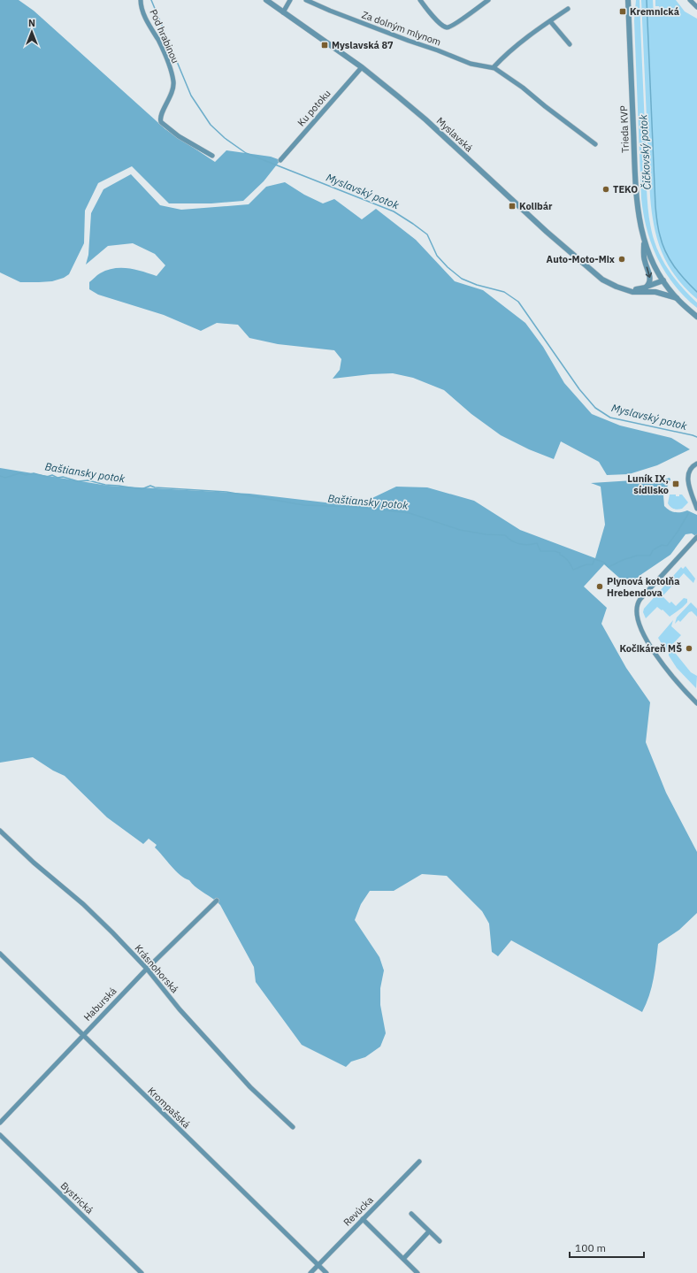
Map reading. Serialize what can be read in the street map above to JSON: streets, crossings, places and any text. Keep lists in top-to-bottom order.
{
  "streets": {
    "street": [
      "Za dolným mlynom",
      "Pod hrabinou",
      "Ku potoku",
      "Trieda KVP",
      "Myslavská",
      "Krásnohorská",
      "Haburská",
      "Krompašská",
      "Bystrická",
      "Revúcka"
    ]
  },
  "crossings": [
    ["Ku potoku", "Myslavská"],
    ["Trieda KVP", "Myslavská"],
    ["Krásnohorská", "Haburská"],
    ["Haburská", "Krompašská"],
    ["Krompašská", "Revúcka"]
  ],
  "water": ["Čičkovský potok", "Myslavský potok", "Baštiansky potok"],
  "places": {
    "transit": [
      "Kremnická",
      "Myslavská 87",
      "Kolibár",
      "Luník IX, sídlisko"
    ],
    "other": [
      "TEKO",
      "Auto-Moto-Mix",
      "Plynová kotolňa Hrebendova",
      "Kočikáreň MŠ"
    ]
  },
  "scale_bar": "100 m",
  "north": "top"
}
